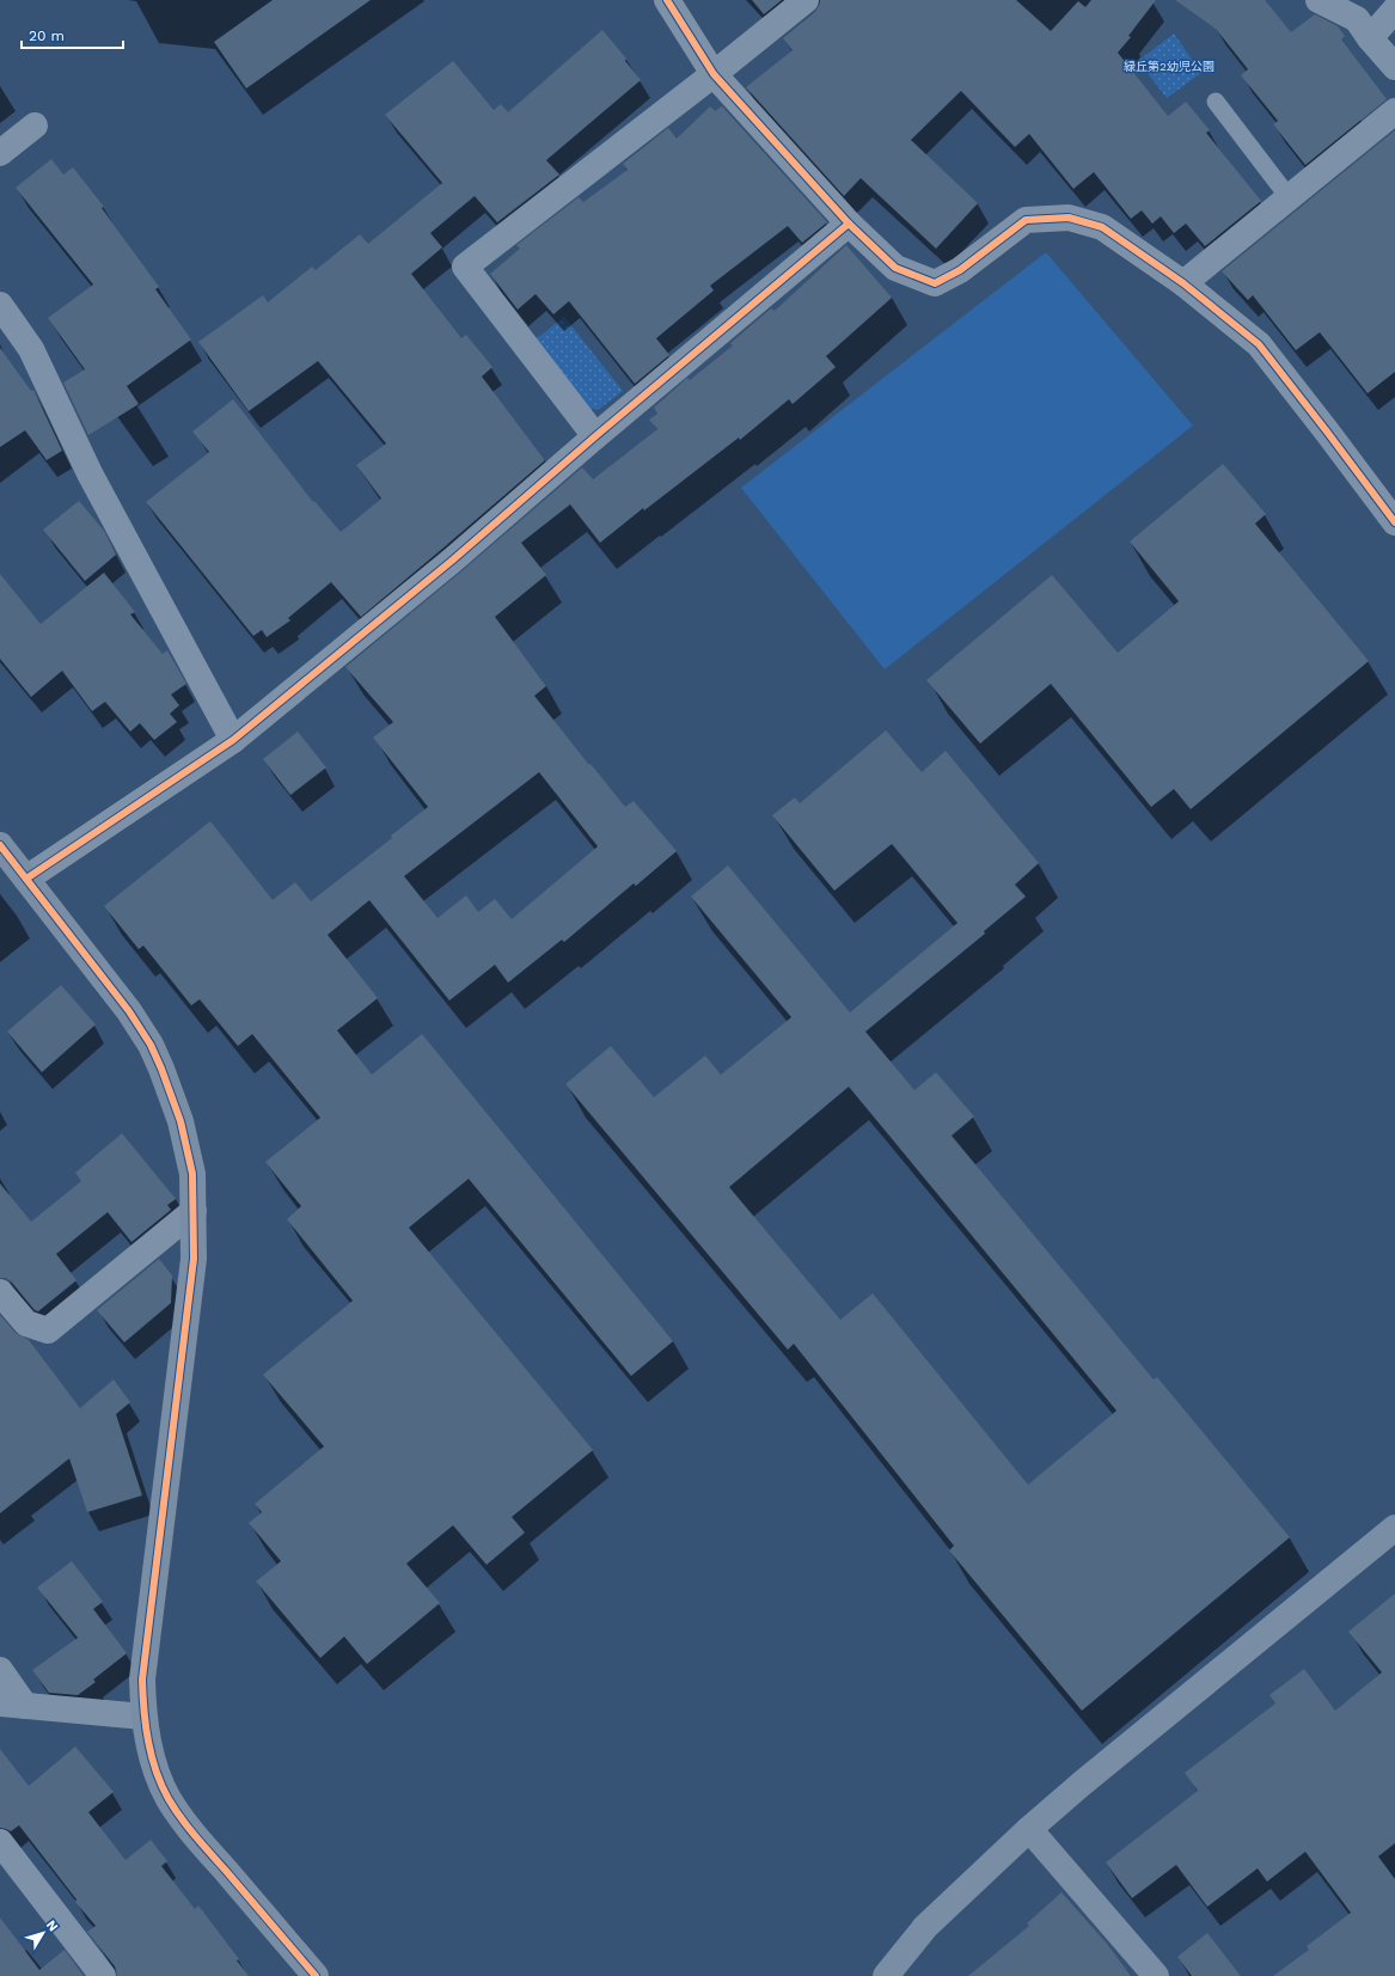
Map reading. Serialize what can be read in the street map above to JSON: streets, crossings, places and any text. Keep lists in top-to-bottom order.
{
  "parks": ["緑丘第2幼児公園"],
  "scale_bar": "20 m",
  "north": "top right"
}
